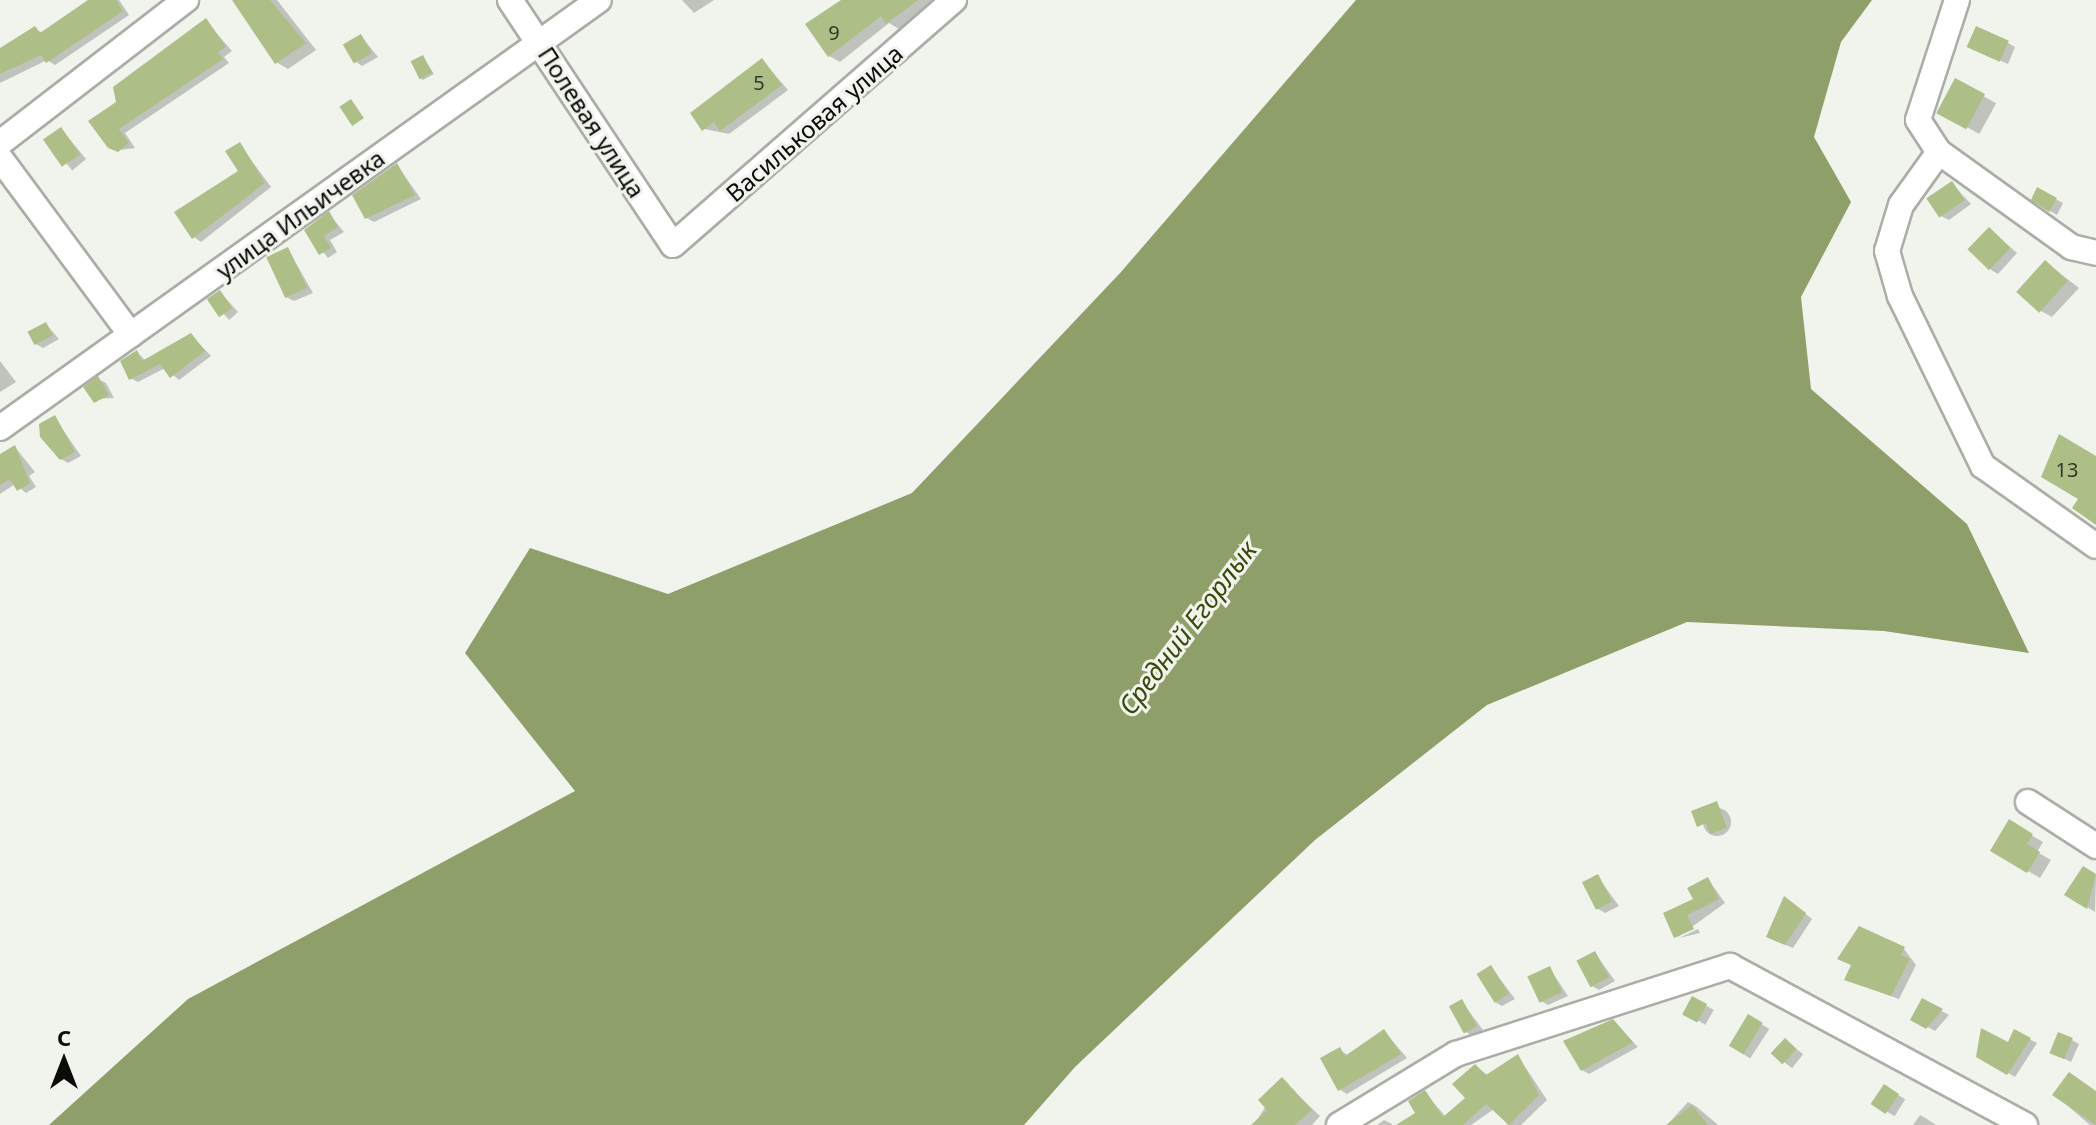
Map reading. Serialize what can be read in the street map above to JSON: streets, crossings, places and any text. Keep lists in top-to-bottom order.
{
  "streets": {
    "street": ["Полевая улица", "Васильковая улица", "улица Ильичевка"]
  },
  "crossings": [
    ["Полевая улица", "Васильковая улица"],
    ["Полевая улица", "улица Ильичевка"]
  ],
  "water": ["Средний Егорлык"],
  "house_numbers": ["9", "5", "13"],
  "north": "top"
}
